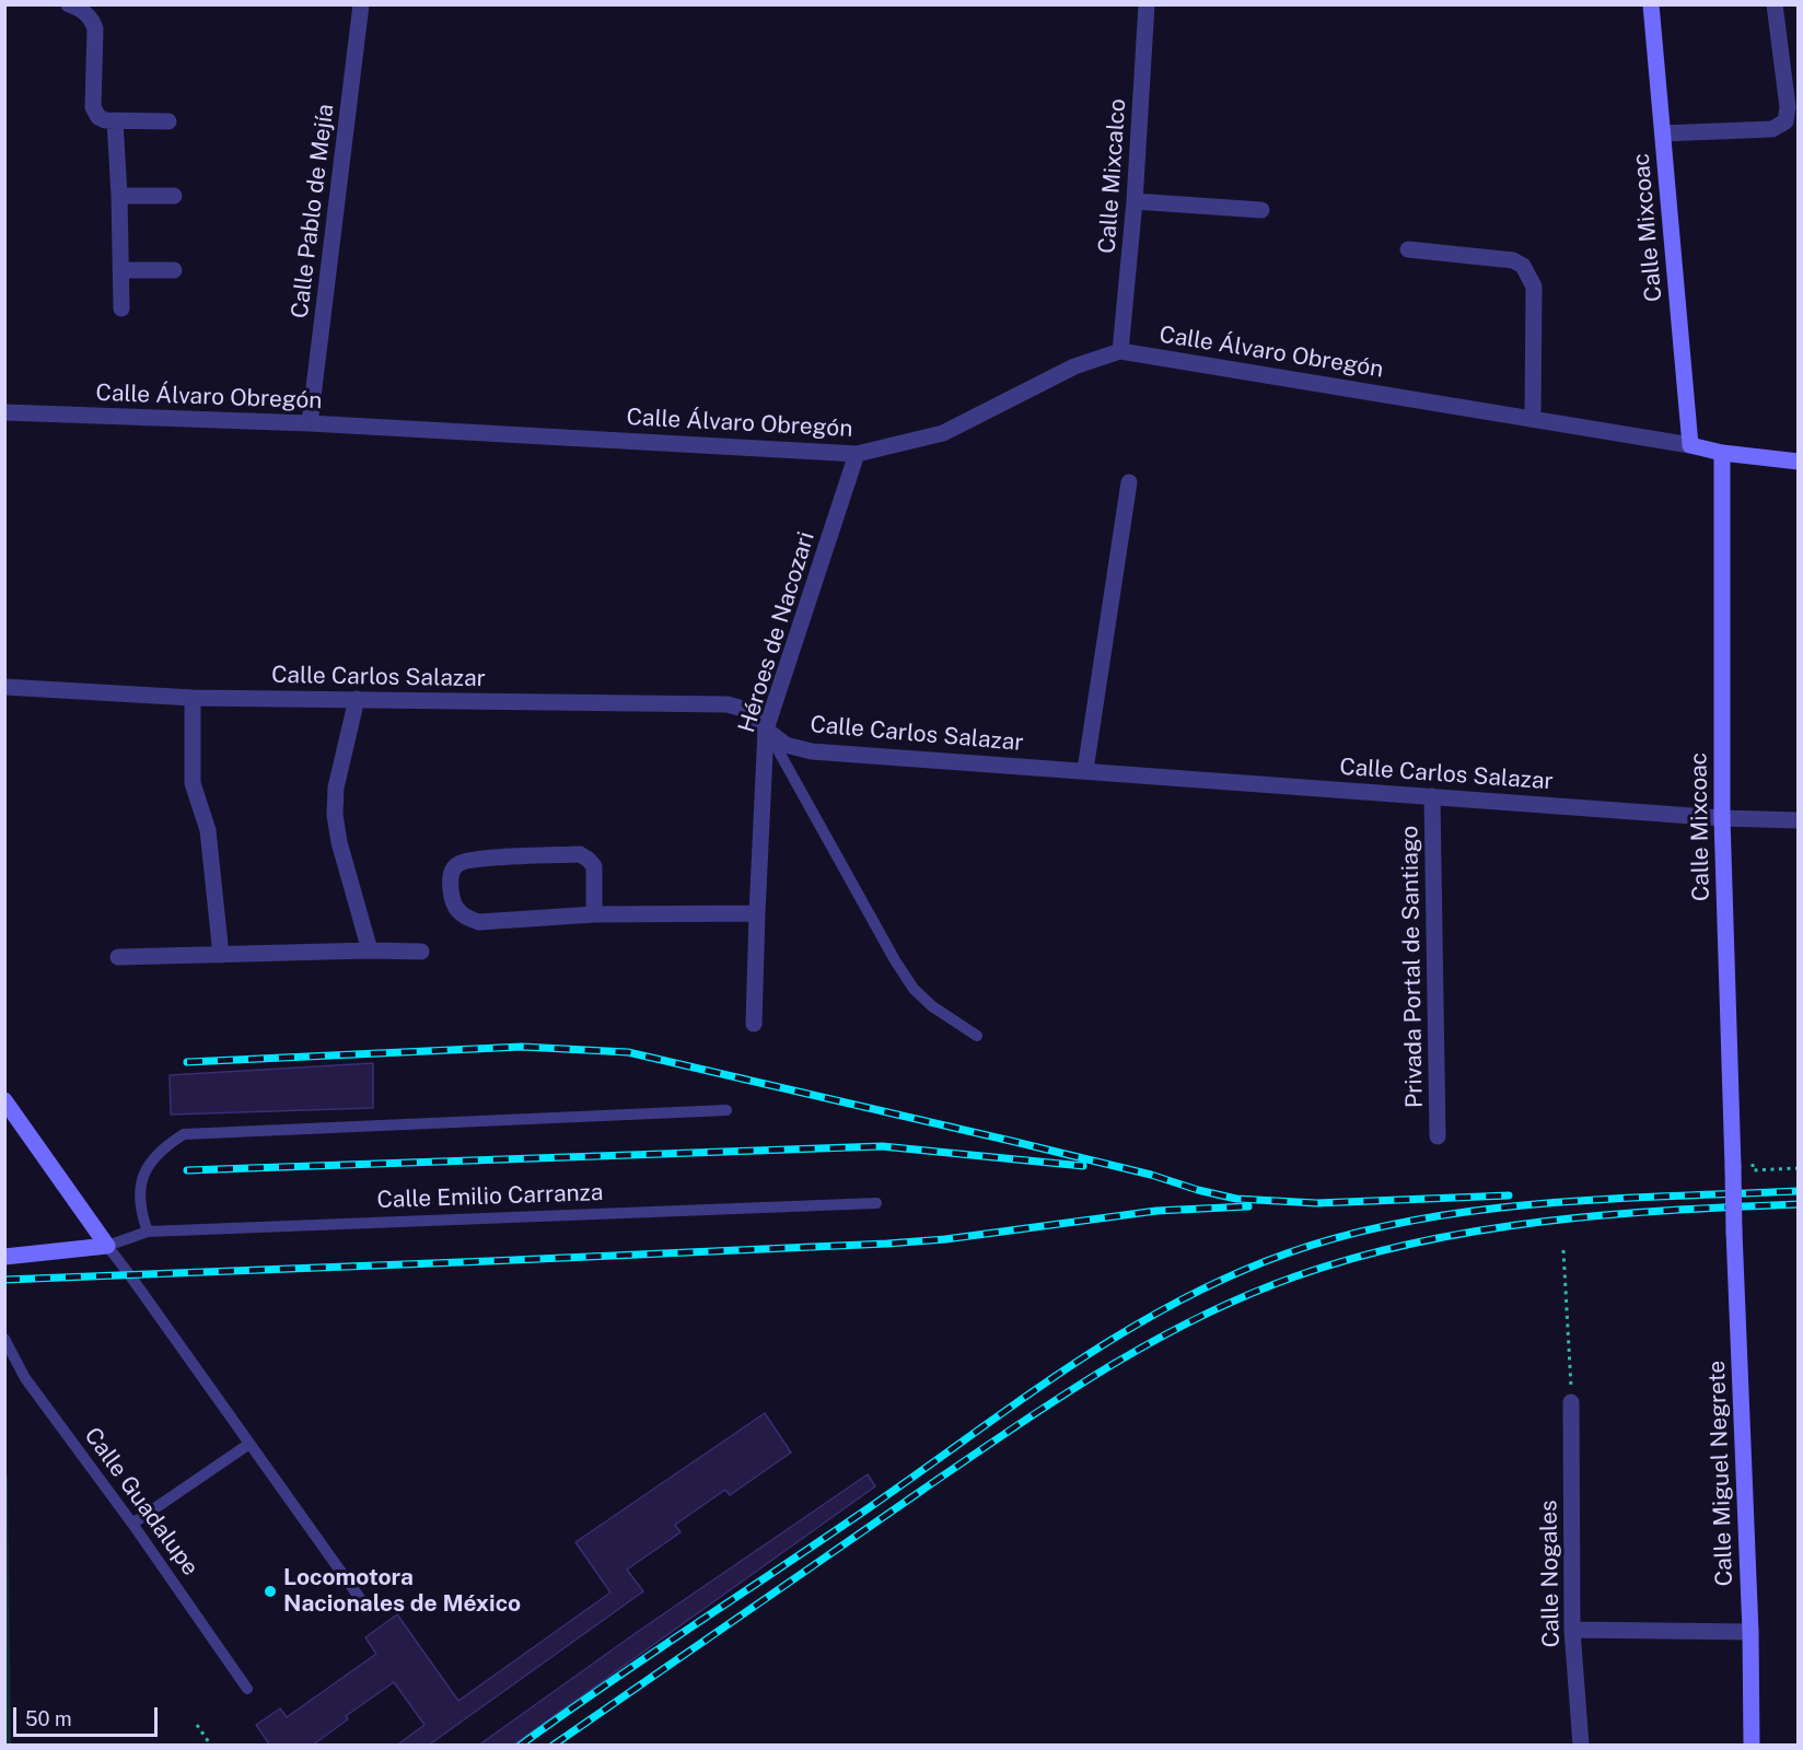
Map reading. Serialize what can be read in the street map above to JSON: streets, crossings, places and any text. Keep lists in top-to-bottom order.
{
  "streets": {
    "street": [
      "Calle Mixcalco",
      "Calle Pablo de Mejía",
      "Calle Mixcoac",
      "Calle Álvaro Obregón",
      "Héroes de Nacozari",
      "Calle Carlos Salazar",
      "Privada Portal de Santiago",
      "Calle Miguel Negrete",
      "Calle Nogales"
    ],
    "lane": ["Calle Emilio Carranza", "Calle Guadalupe"]
  },
  "crossings": [
    ["Calle Mixcalco", "Calle Álvaro Obregón"],
    ["Calle Pablo de Mejía", "Calle Álvaro Obregón"],
    ["Calle Mixcoac", "Calle Álvaro Obregón"],
    ["Calle Mixcoac", "Calle Carlos Salazar"],
    ["Calle Mixcoac", "Calle Miguel Negrete"],
    ["Calle Álvaro Obregón", "Héroes de Nacozari"],
    ["Héroes de Nacozari", "Calle Carlos Salazar"],
    ["Calle Carlos Salazar", "Privada Portal de Santiago"]
  ],
  "places": ["Locomotora Nacionales de México"],
  "scale_bar": "50 m"
}
